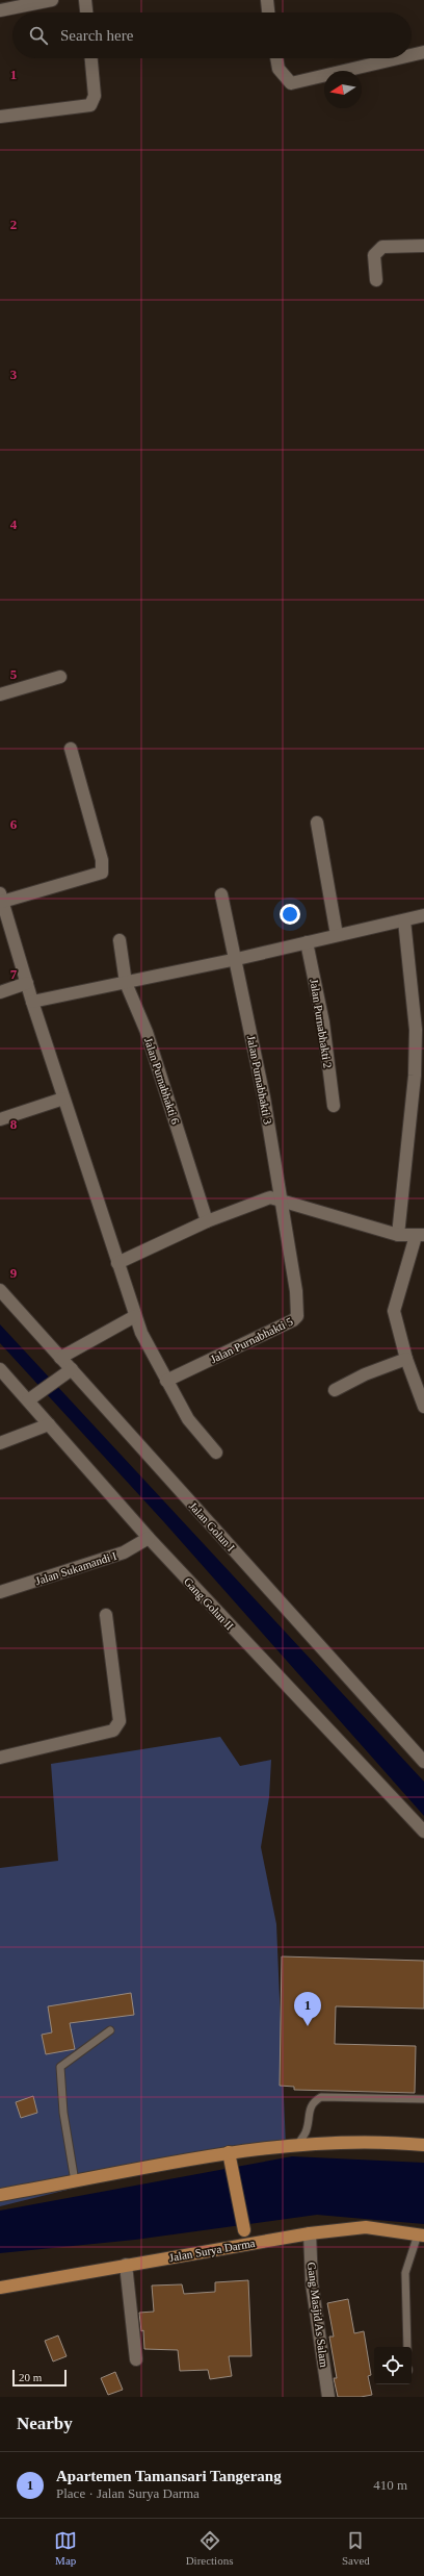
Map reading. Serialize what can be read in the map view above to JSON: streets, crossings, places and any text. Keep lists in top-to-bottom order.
{
  "streets": {
    "main road": ["Jalan Surya Darma"],
    "street": [
      "Jalan Purnabhakti 2",
      "Jalan Purnabhakti 3",
      "Jalan Purnabhakti 6",
      "Jalan Purnabhakti 5",
      "Jalan Golun I",
      "Jalan Sukamandi I",
      "Gang Golun II",
      "Gang Masjid As Salam"
    ]
  },
  "crossings": [
    ["Jalan Purnabhakti 3", "Jalan Purnabhakti 5"],
    ["Jalan Sukamandi I", "Gang Golun II"],
    ["Jalan Surya Darma", "Gang Masjid As Salam"]
  ],
  "scale_bar": "20 m",
  "north": "left",
  "page": {
    "search": "Search here",
    "pins": "1",
    "scale": "20 m",
    "heading": "Nearby",
    "list": [
      {
        "mark": "1",
        "name": "Apartemen Tamansari Tangerang",
        "note": "Place · Jalan Surya Darma",
        "value": "410 m"
      }
    ],
    "nav": ["Map", "Directions", "Saved"]
  },
  "grid": {
    "rows": [
      "1",
      "2",
      "3",
      "4",
      "5",
      "6",
      "7",
      "8",
      "9"
    ]
  }
}
